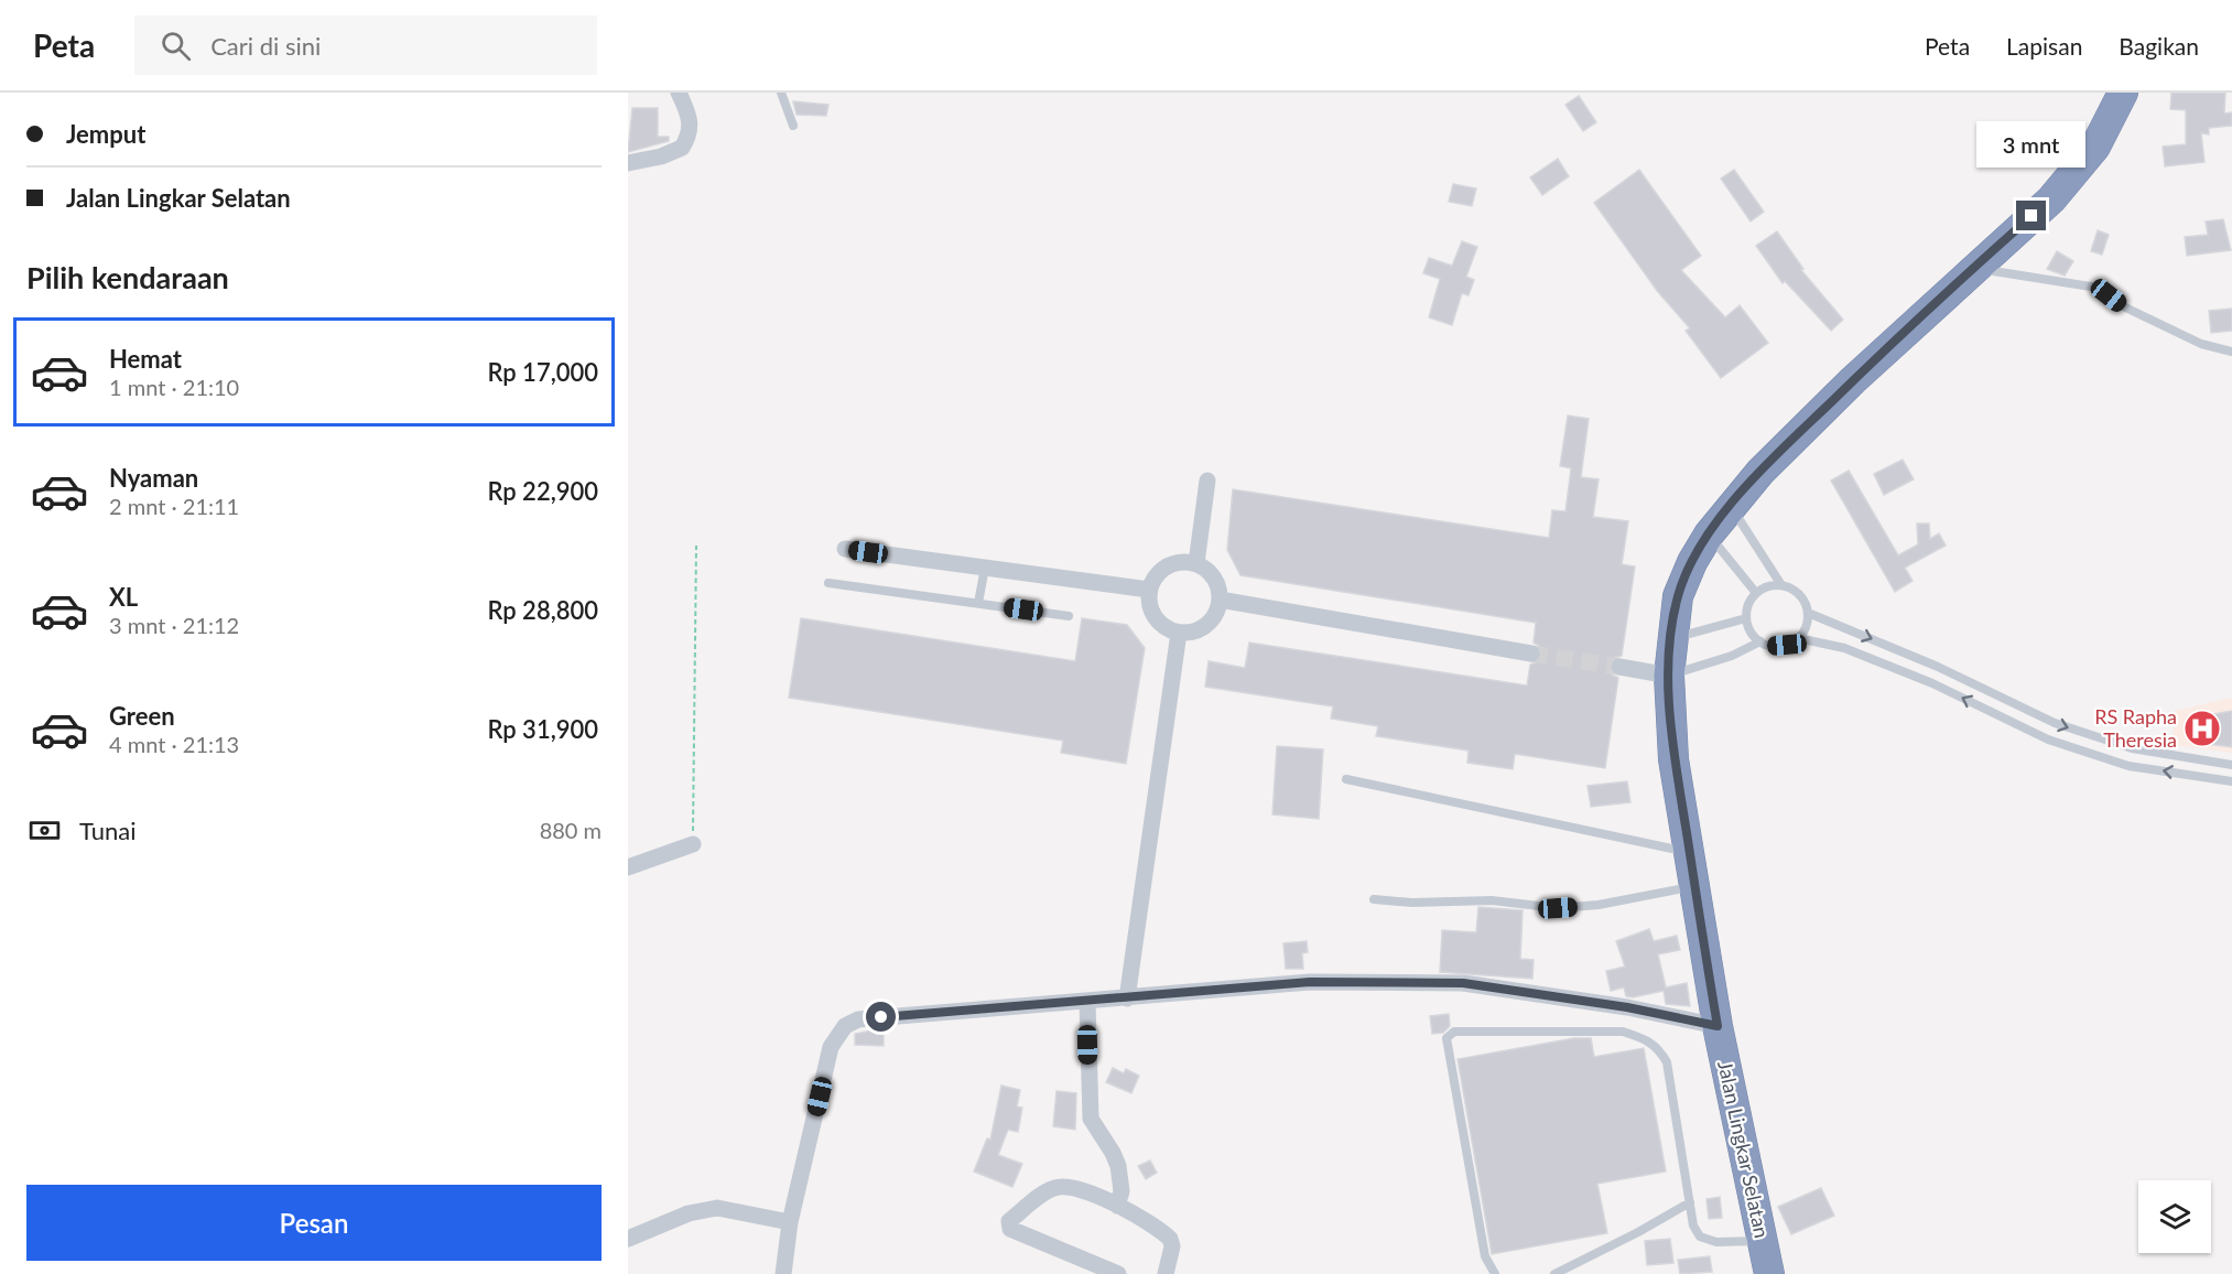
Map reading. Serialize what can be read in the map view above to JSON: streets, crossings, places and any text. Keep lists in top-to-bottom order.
{
  "streets": {
    "highway": ["Jalan Lingkar Selatan"]
  },
  "places": {
    "hospital": ["RS Rapha Theresia"]
  },
  "page": {
    "header": "Peta",
    "search": "Cari di sini",
    "nav": ["Peta", "Lapisan", "Bagikan"],
    "banner": ["Jemput", "Jalan Lingkar Selatan"],
    "bubble": "3 mnt",
    "heading": "Pilih kendaraan",
    "list": [
      {
        "name": "Hemat",
        "note": "1 mnt · 21:10",
        "value": "Rp 17,000"
      },
      {
        "name": "Nyaman",
        "note": "2 mnt · 21:11",
        "value": "Rp 22,900"
      },
      {
        "name": "XL",
        "note": "3 mnt · 21:12",
        "value": "Rp 28,800"
      },
      {
        "name": "Green",
        "note": "4 mnt · 21:13",
        "value": "Rp 31,900"
      }
    ],
    "pay": ["Tunai", "880 m"],
    "buttons": "Pesan"
  }
}
